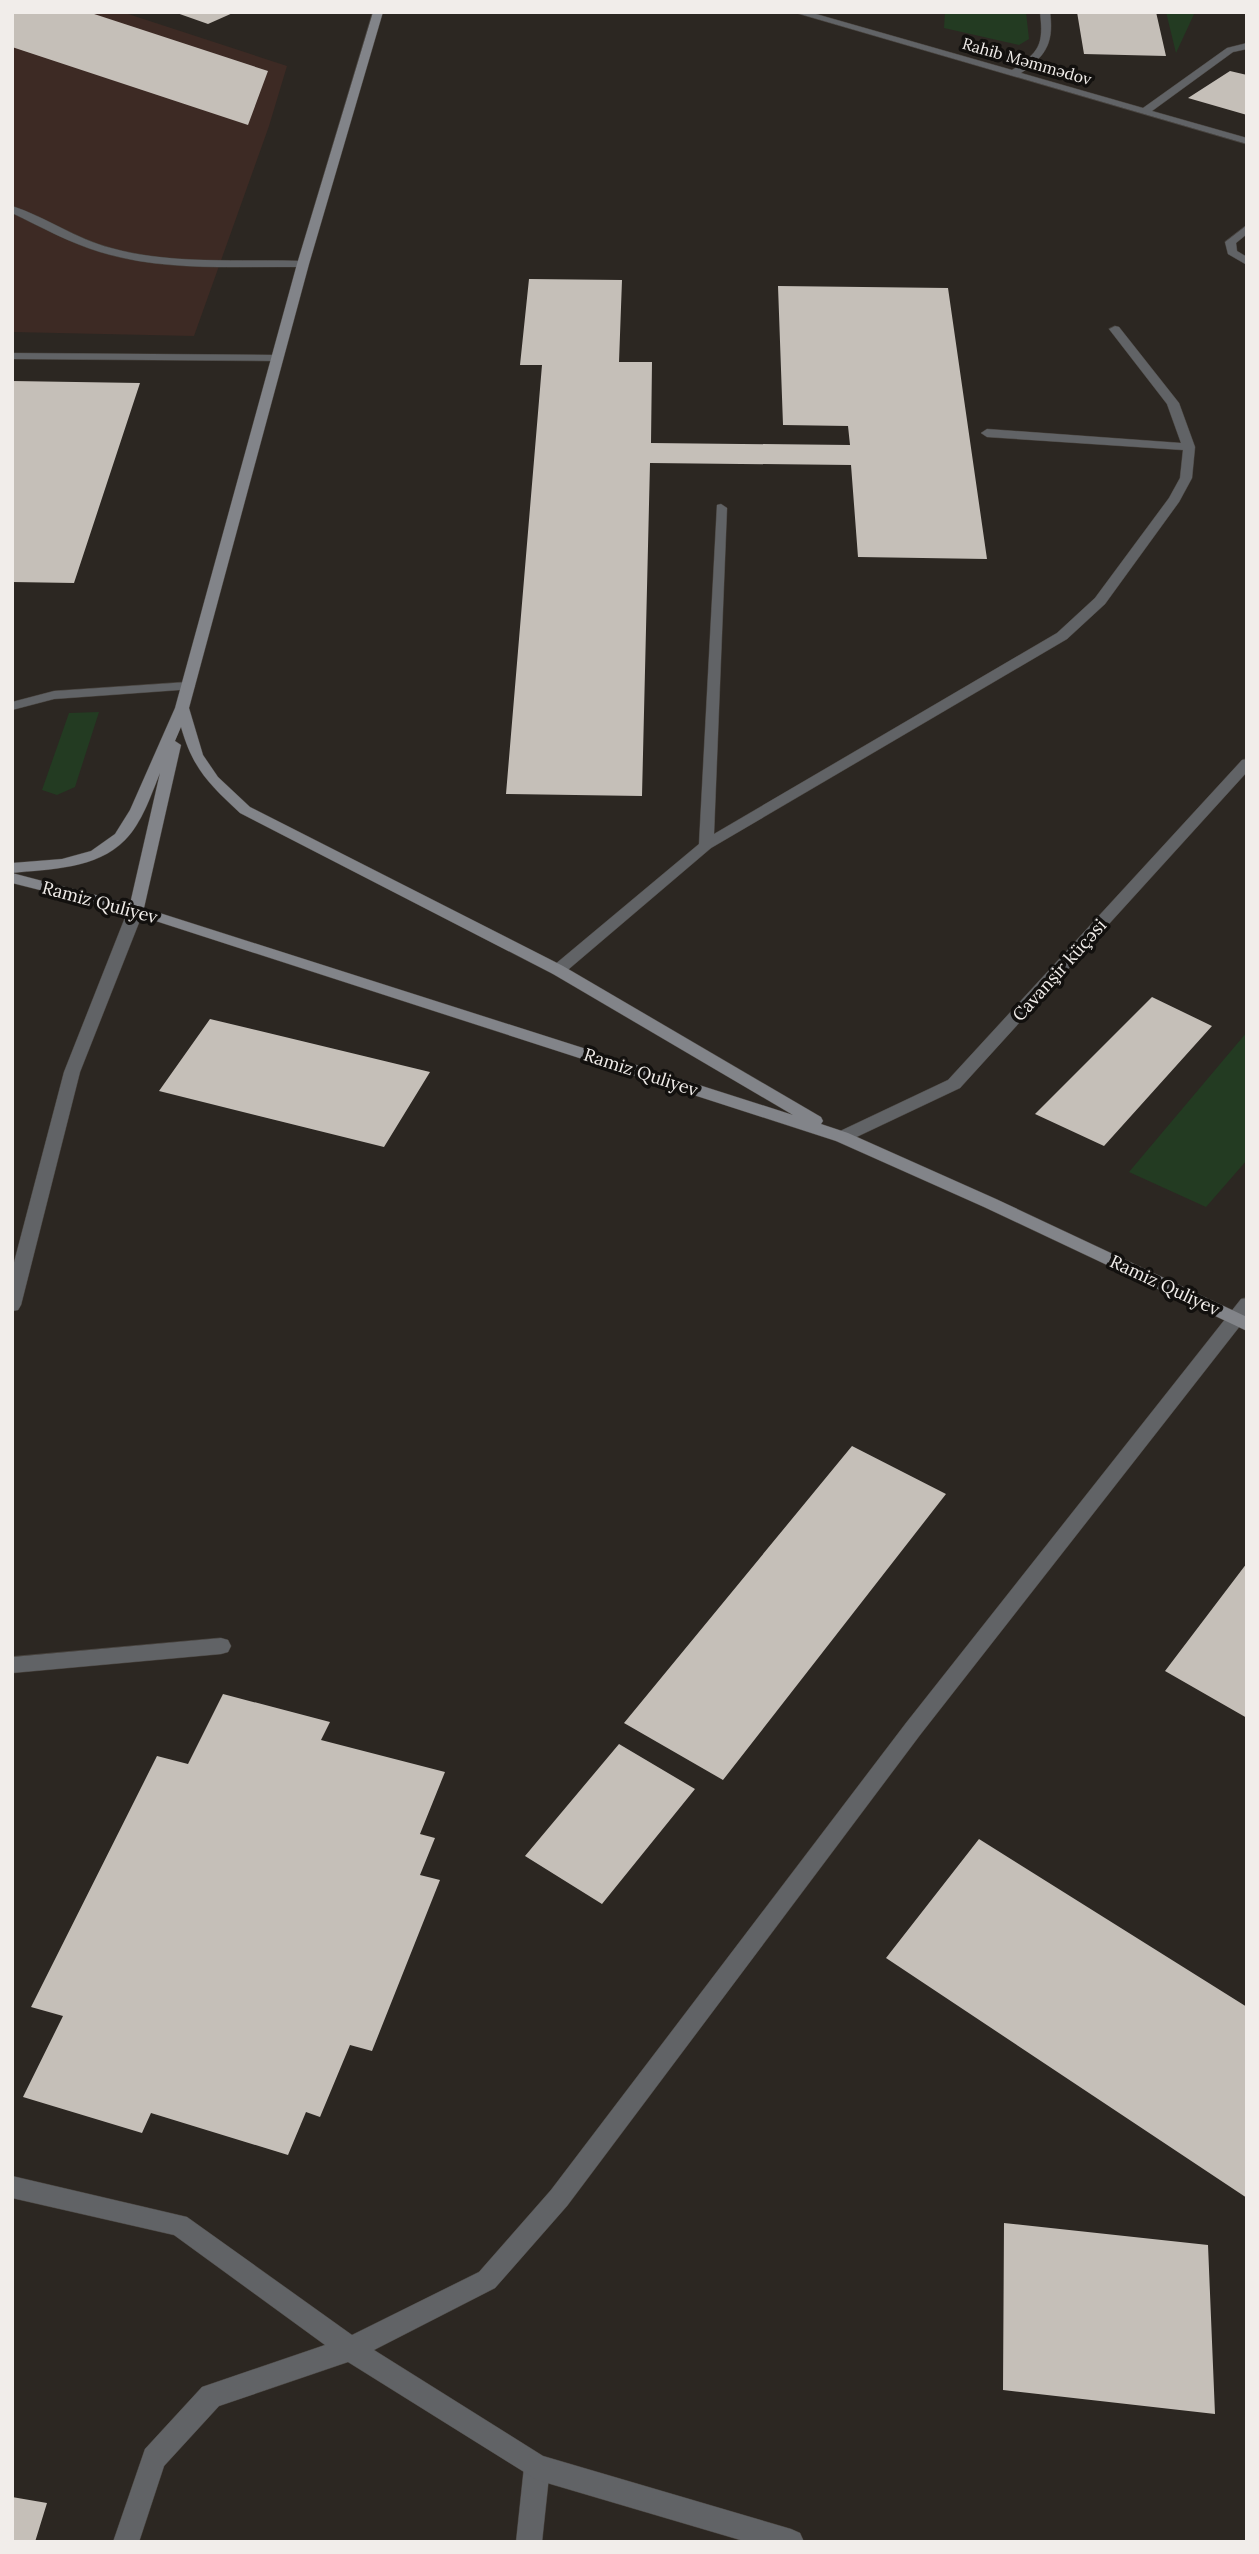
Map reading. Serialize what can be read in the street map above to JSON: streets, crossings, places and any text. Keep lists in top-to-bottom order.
{
  "streets": {
    "main road": ["Ramiz Quliyev"],
    "street": ["Rahib Məmmədov", "Cavanşir küçəsi"]
  },
  "crossings": [
    ["Ramiz Quliyev", "Cavanşir küçəsi"]
  ]
}
